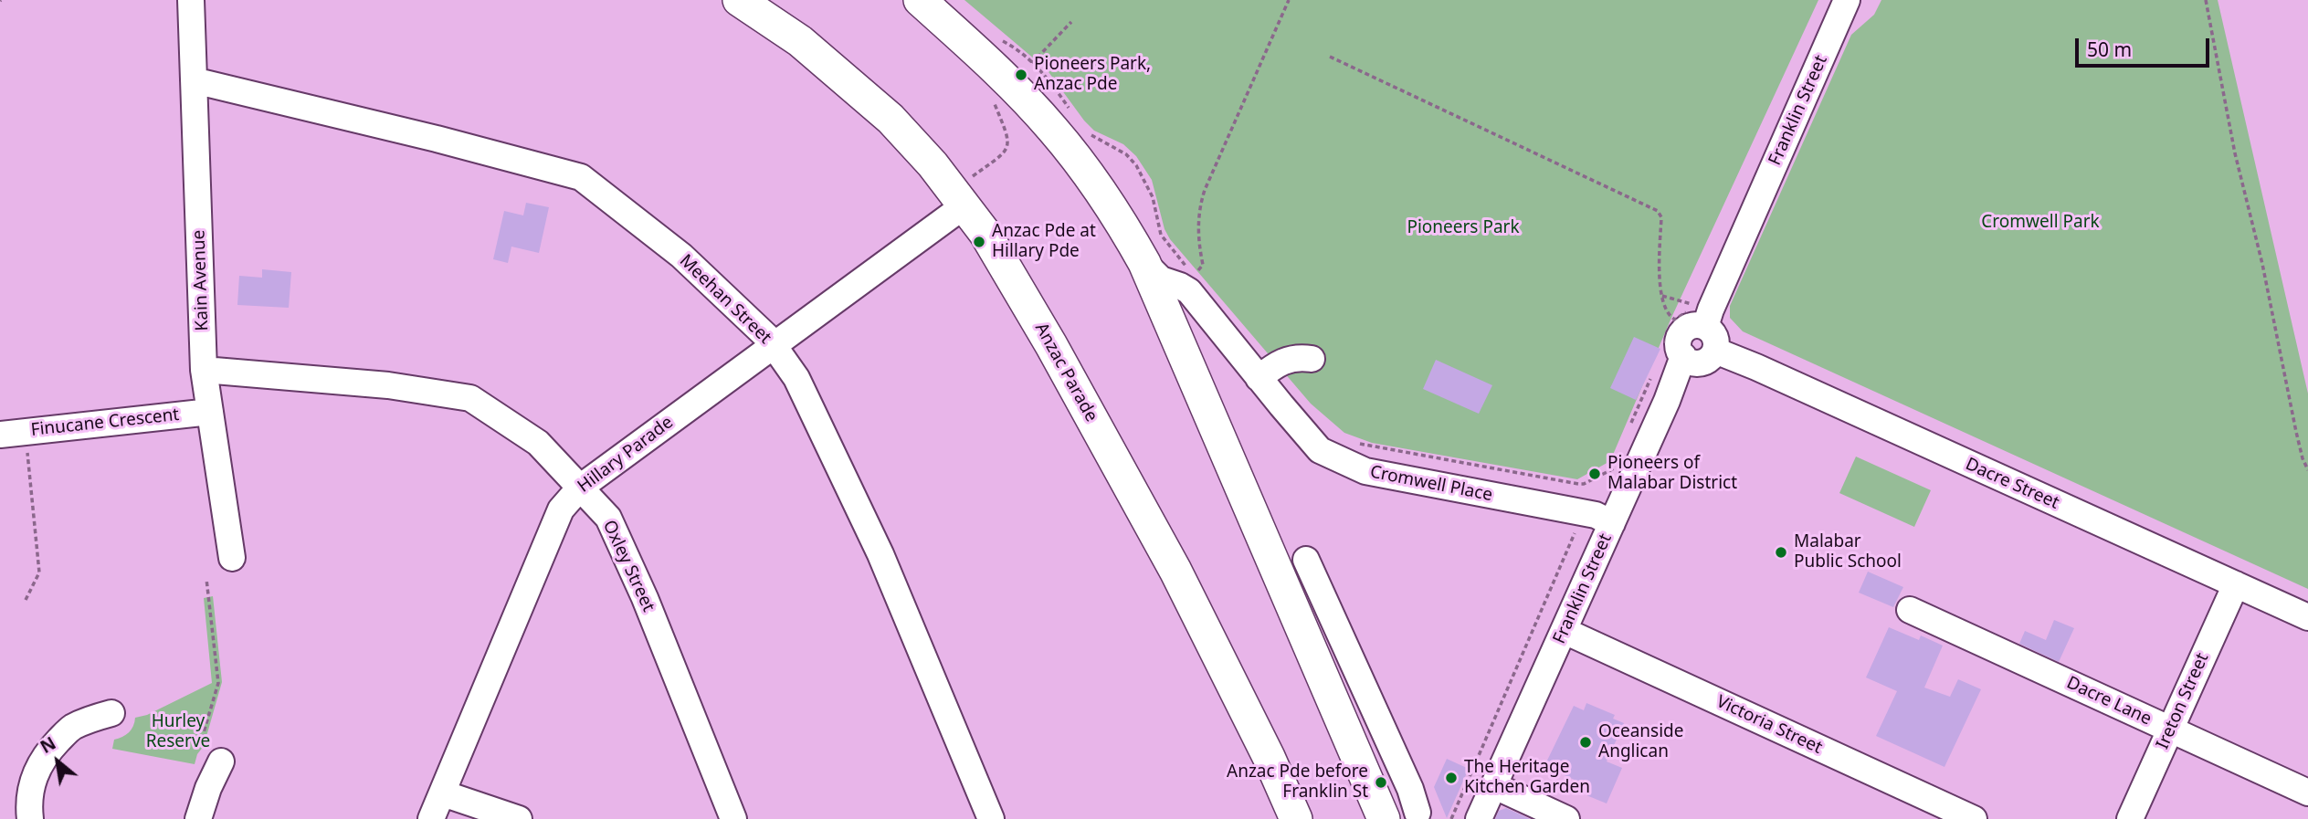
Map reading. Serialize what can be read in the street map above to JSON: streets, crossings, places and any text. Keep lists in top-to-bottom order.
{
  "streets": {
    "main road": ["Anzac Parade"],
    "street": [
      "Franklin Street",
      "Kain Avenue",
      "Meehan Street",
      "Finucane Crescent",
      "Hillary Parade",
      "Cromwell Place",
      "Dacre Street",
      "Oxley Street",
      "Dacre Lane",
      "Ireton Street",
      "Victoria Street"
    ]
  },
  "crossings": [
    ["Franklin Street", "Cromwell Place"],
    ["Franklin Street", "Dacre Street"],
    ["Franklin Street", "Victoria Street"],
    ["Kain Avenue", "Meehan Street"],
    ["Kain Avenue", "Finucane Crescent"],
    ["Kain Avenue", "Oxley Street"],
    ["Meehan Street", "Hillary Parade"],
    ["Anzac Parade", "Hillary Parade"],
    ["Hillary Parade", "Oxley Street"],
    ["Dacre Street", "Ireton Street"],
    ["Dacre Lane", "Ireton Street"]
  ],
  "parks": ["Cromwell Park", "Pioneers Park", "Hurley Reserve"],
  "places": [
    "Pioneers Park, Anzac Pde",
    "Anzac Pde at Hillary Pde",
    "Pioneers of Malabar District",
    "Malabar Public School",
    "Oceanside Anglican",
    "The Heritage Kitchen Garden",
    "Anzac Pde before Franklin St"
  ],
  "scale_bar": "50 m",
  "north": "top left"
}
